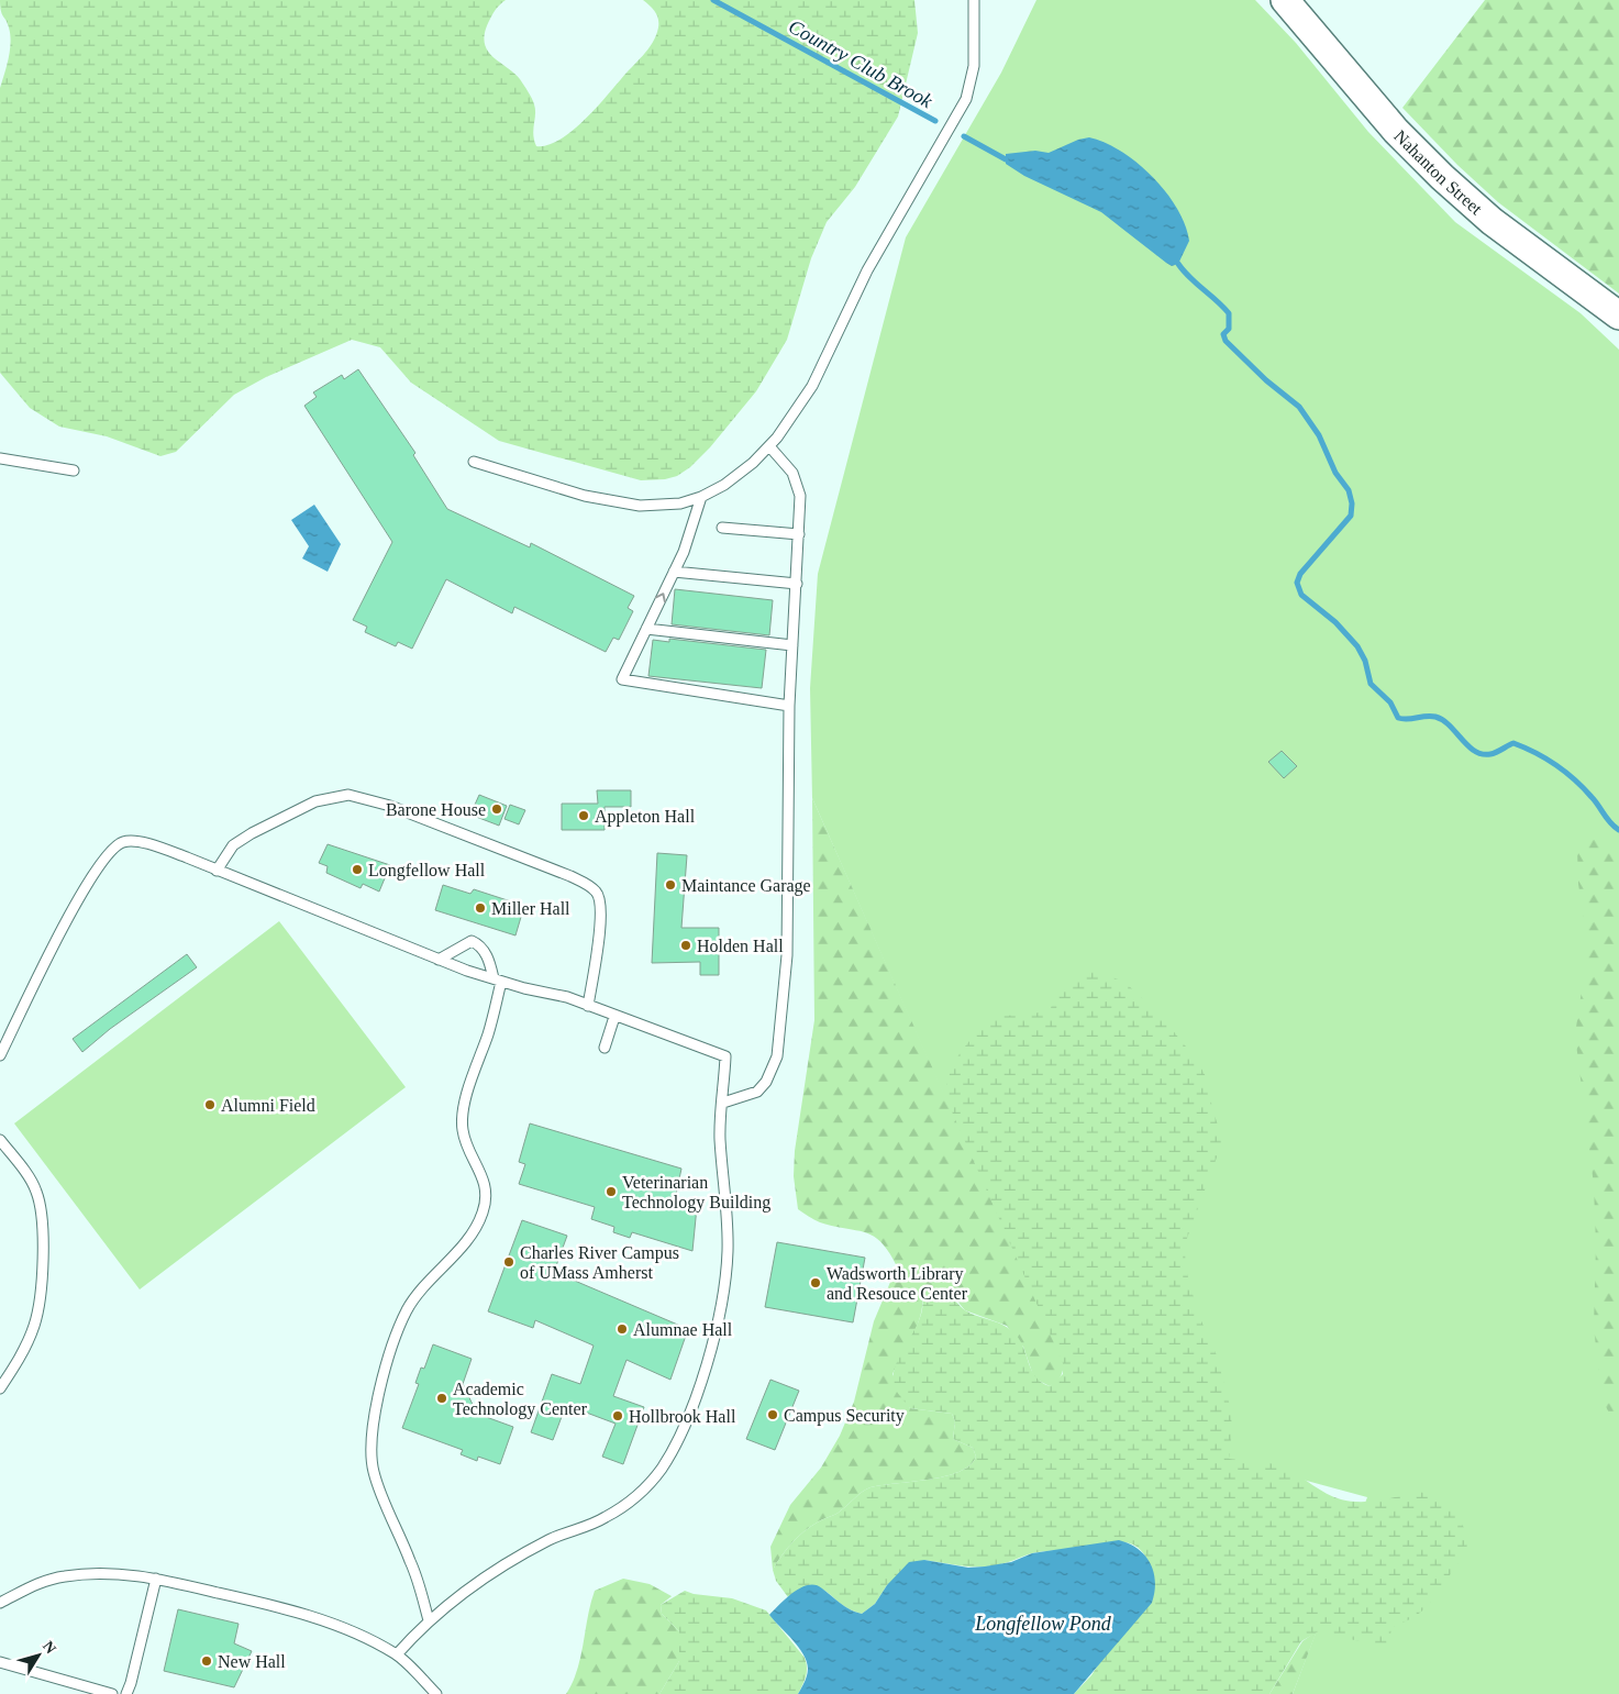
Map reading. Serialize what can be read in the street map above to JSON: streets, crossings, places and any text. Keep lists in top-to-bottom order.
{
  "streets": {
    "main road": ["Nahanton Street"]
  },
  "water": ["Country Club Brook", "Longfellow Pond"],
  "places": [
    "Barone House",
    "Appleton Hall",
    "Longfellow Hall",
    "Maintance Garage",
    "Miller Hall",
    "Holden Hall",
    "Alumni Field",
    "Veterinarian Technology Building",
    "Charles River Campus of UMass Amherst",
    "Wadsworth Library and Resouce Center",
    "Alumnae Hall",
    "Academic Technology Center",
    "Campus Security",
    "Hollbrook Hall",
    "New Hall"
  ],
  "north": "top right"
}
